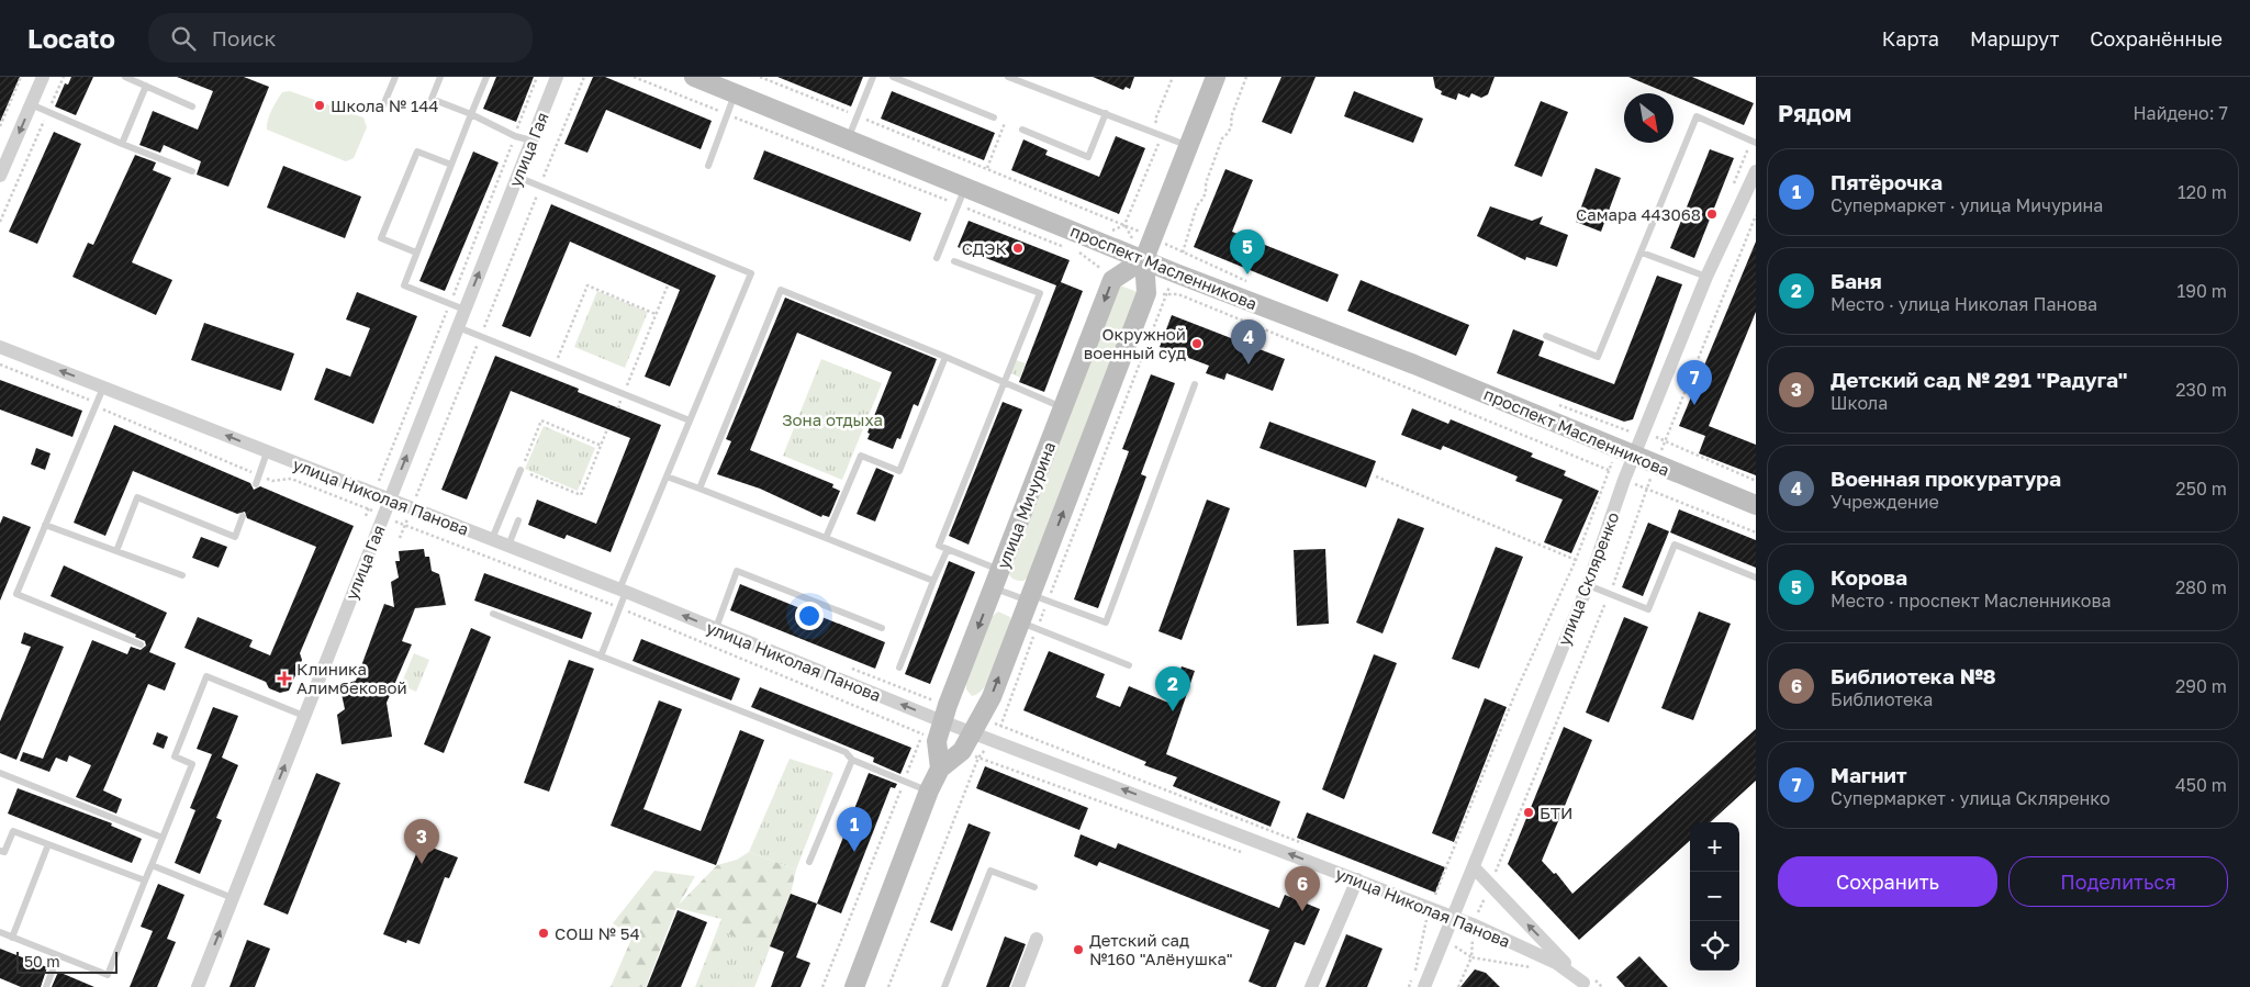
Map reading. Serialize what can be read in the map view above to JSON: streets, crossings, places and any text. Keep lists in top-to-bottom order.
{
  "streets": {
    "main road": ["проспект Масленникова", "улица Мичурина"],
    "street": ["улица Гая", "улица Николая Панова", "улица Скляренко"]
  },
  "crossings": [
    ["улица Гая", "улица Николая Панова"],
    ["проспект Масленникова", "улица Мичурина"],
    ["проспект Масленникова", "улица Скляренко"],
    ["улица Николая Панова", "улица Мичурина"],
    ["улица Николая Панова", "улица Скляренко"]
  ],
  "one_way": ["улица Гая", "улица Николая Панова"],
  "parks": ["Зона отдыха"],
  "places": {
    "other": [
      "Школа № 144",
      "Самара 443068",
      "СДЭК",
      "Окружной военный суд",
      "БТИ",
      "СОШ № 54",
      "Детский сад №160 \"Алёнушка\""
    ],
    "health": ["Клиника Алимбековой"]
  },
  "scale_bar": "50 m",
  "north": "bottom right",
  "page": {
    "header": "Locato",
    "search": "Поиск",
    "nav": ["Карта", "Маршрут", "Сохранённые"],
    "heading": ["Рядом", "Найдено: 7"],
    "list": [
      {
        "mark": "1",
        "name": "Пятёрочка",
        "note": "Супермаркет · улица Мичурина",
        "value": "120 m"
      },
      {
        "mark": "2",
        "name": "Баня",
        "note": "Место · улица Николая Панова",
        "value": "190 m"
      },
      {
        "mark": "3",
        "name": "Детский сад № 291 \"Радуга\"",
        "note": "Школа",
        "value": "230 m"
      },
      {
        "mark": "4",
        "name": "Военная прокуратура",
        "note": "Учреждение",
        "value": "250 m"
      },
      {
        "mark": "5",
        "name": "Корова",
        "note": "Место · проспект Масленникова",
        "value": "280 m"
      },
      {
        "mark": "6",
        "name": "Библиотека №8",
        "note": "Библиотека",
        "value": "290 m"
      },
      {
        "mark": "7",
        "name": "Магнит",
        "note": "Супермаркет · улица Скляренко",
        "value": "450 m"
      }
    ],
    "pins": [
      "5",
      "4",
      "7",
      "2",
      "1",
      "3",
      "6"
    ],
    "map_buttons": ["+", "−"],
    "buttons": ["Сохранить", "Поделиться"],
    "scale": "50 m"
  }
}
